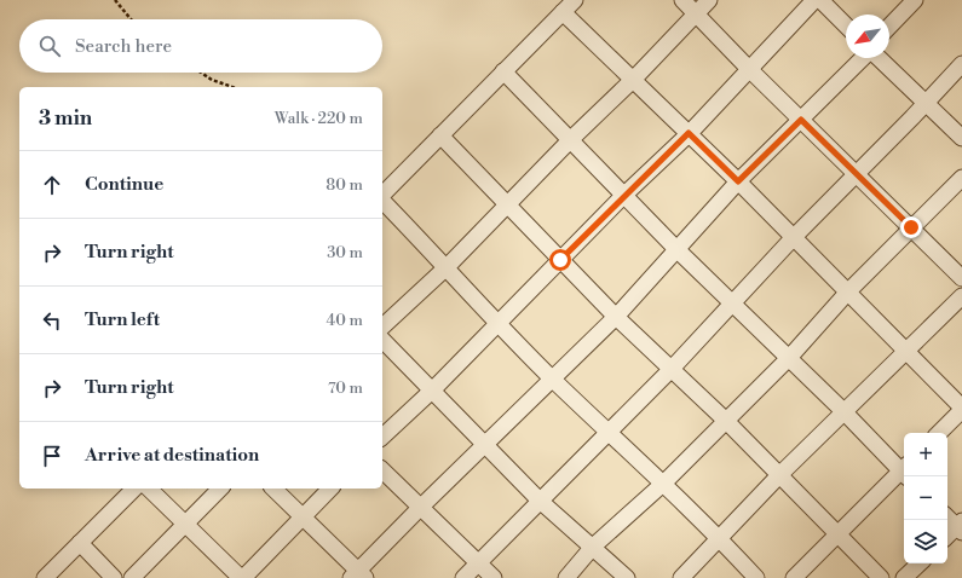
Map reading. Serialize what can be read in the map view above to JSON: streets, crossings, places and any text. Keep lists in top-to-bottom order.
{
  "north": "bottom left",
  "page": {
    "search": "Search here",
    "heading": ["3 min", "Walk · 220 m"],
    "list": [
      ["Continue", "80 m"],
      ["Turn right", "30 m"],
      ["Turn left", "40 m"],
      ["Turn right", "70 m"],
      "Arrive at destination"
    ],
    "map_buttons": ["+", "−"]
  }
}
